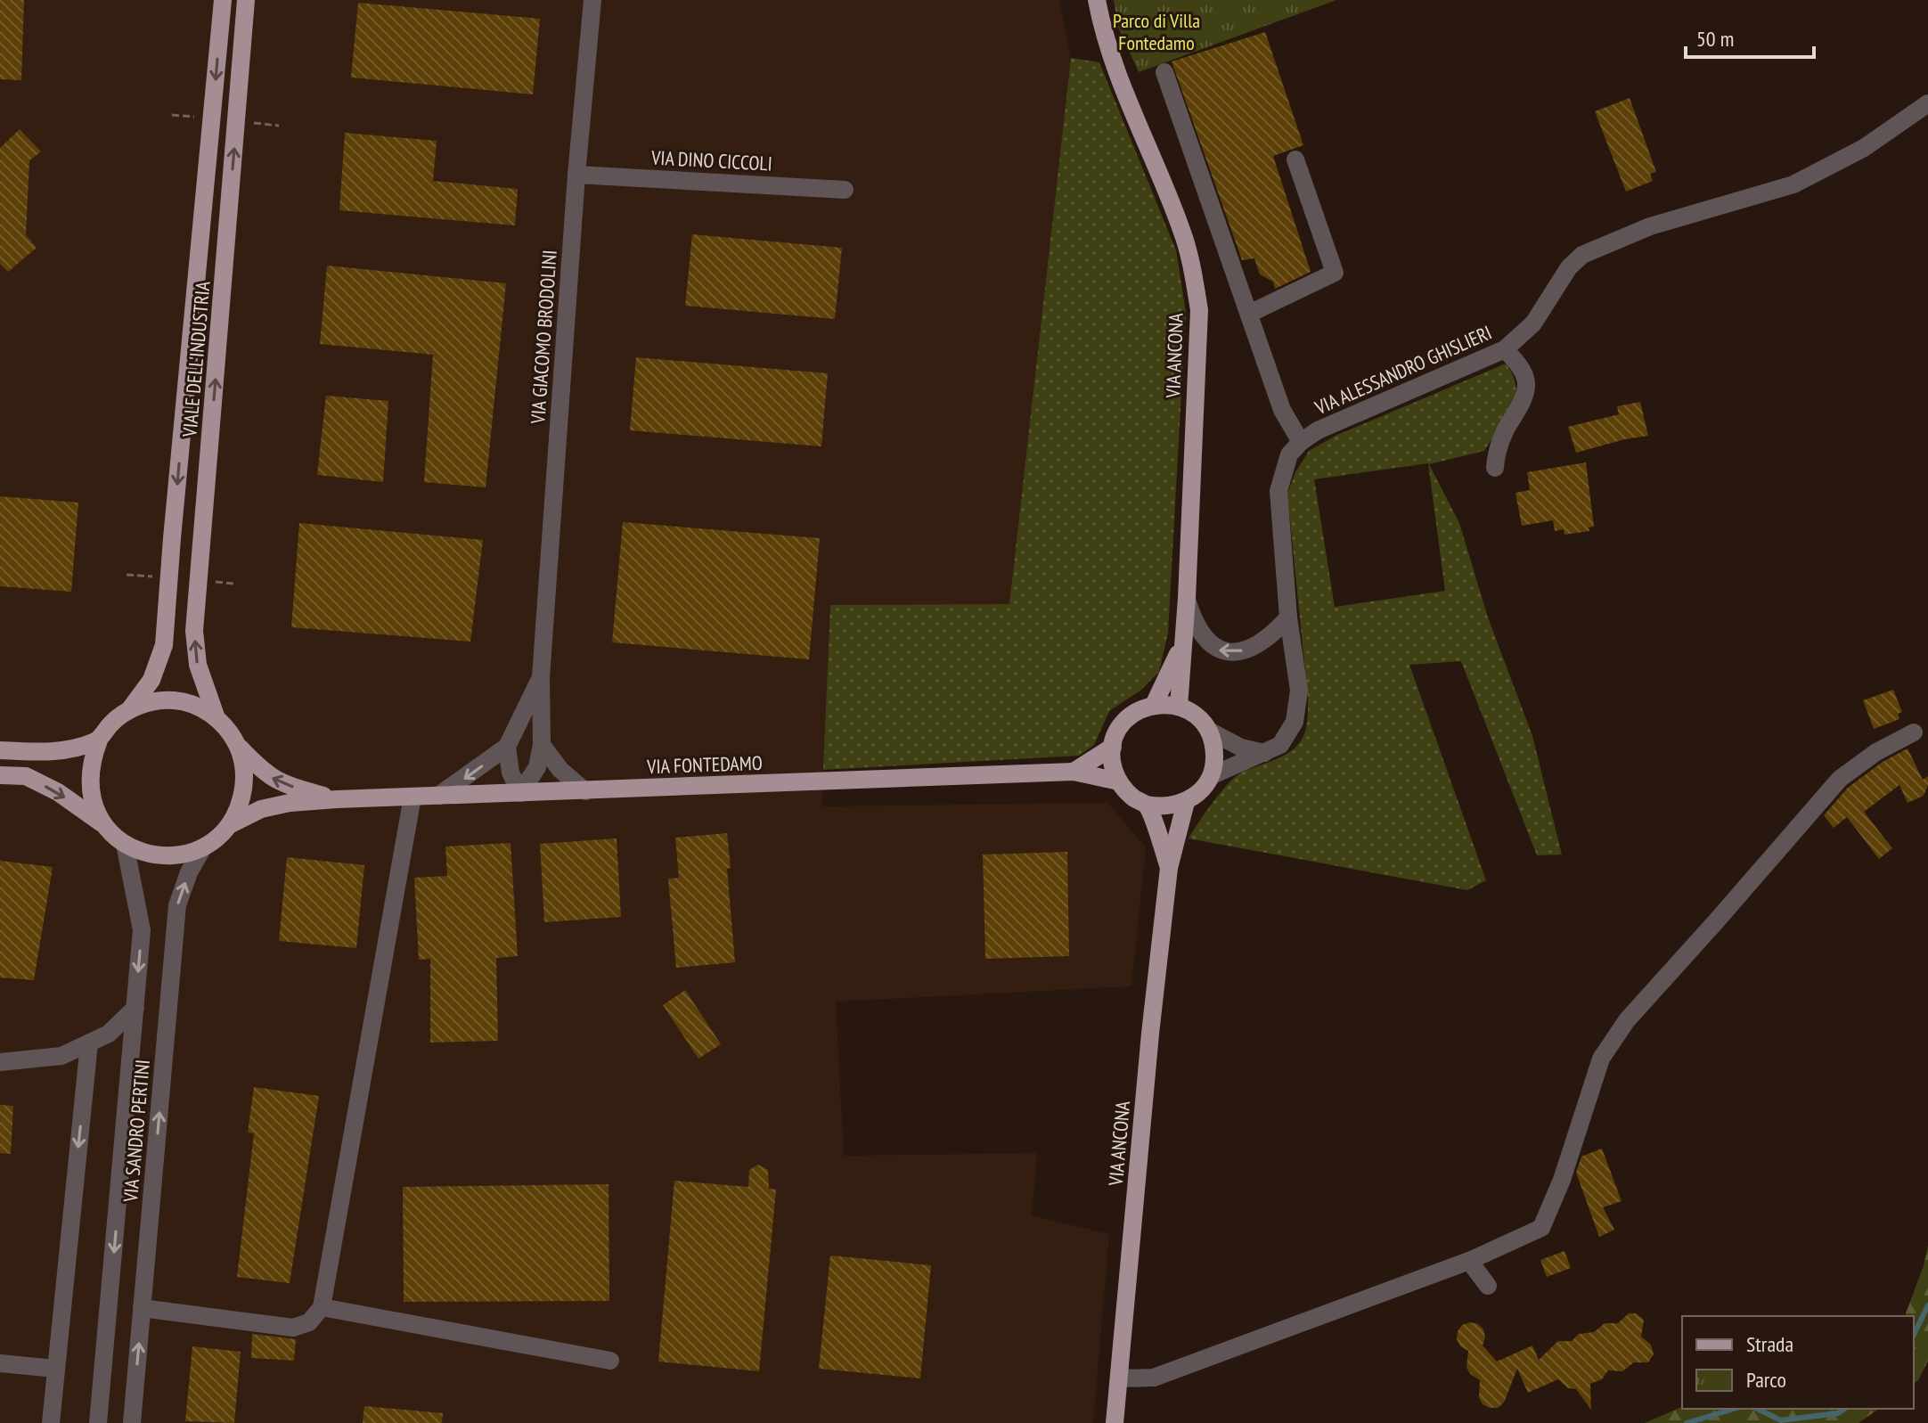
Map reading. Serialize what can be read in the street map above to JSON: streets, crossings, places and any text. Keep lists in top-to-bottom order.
{
  "streets": {
    "main road": ["VIA ANCONA", "VIALE DELL'INDUSTRIA", "VIA FONTEDAMO"],
    "street": [
      "VIA DINO CICCOLI",
      "VIA GIACOMO BRODOLINI",
      "VIA ALESSANDRO GHISLIERI",
      "VIA SANDRO PERTINI"
    ]
  },
  "crossings": [
    ["VIA DINO CICCOLI", "VIA GIACOMO BRODOLINI"],
    ["VIA GIACOMO BRODOLINI", "VIA FONTEDAMO"],
    ["VIA ANCONA", "VIA FONTEDAMO"],
    ["VIALE DELL'INDUSTRIA", "VIA FONTEDAMO"],
    ["VIALE DELL'INDUSTRIA", "VIA SANDRO PERTINI"],
    ["VIA FONTEDAMO", "VIA SANDRO PERTINI"]
  ],
  "parks": ["Parco di Villa Fontedamo"],
  "legend": ["Strada", "Parco"],
  "scale_bar": "50 m"
}
